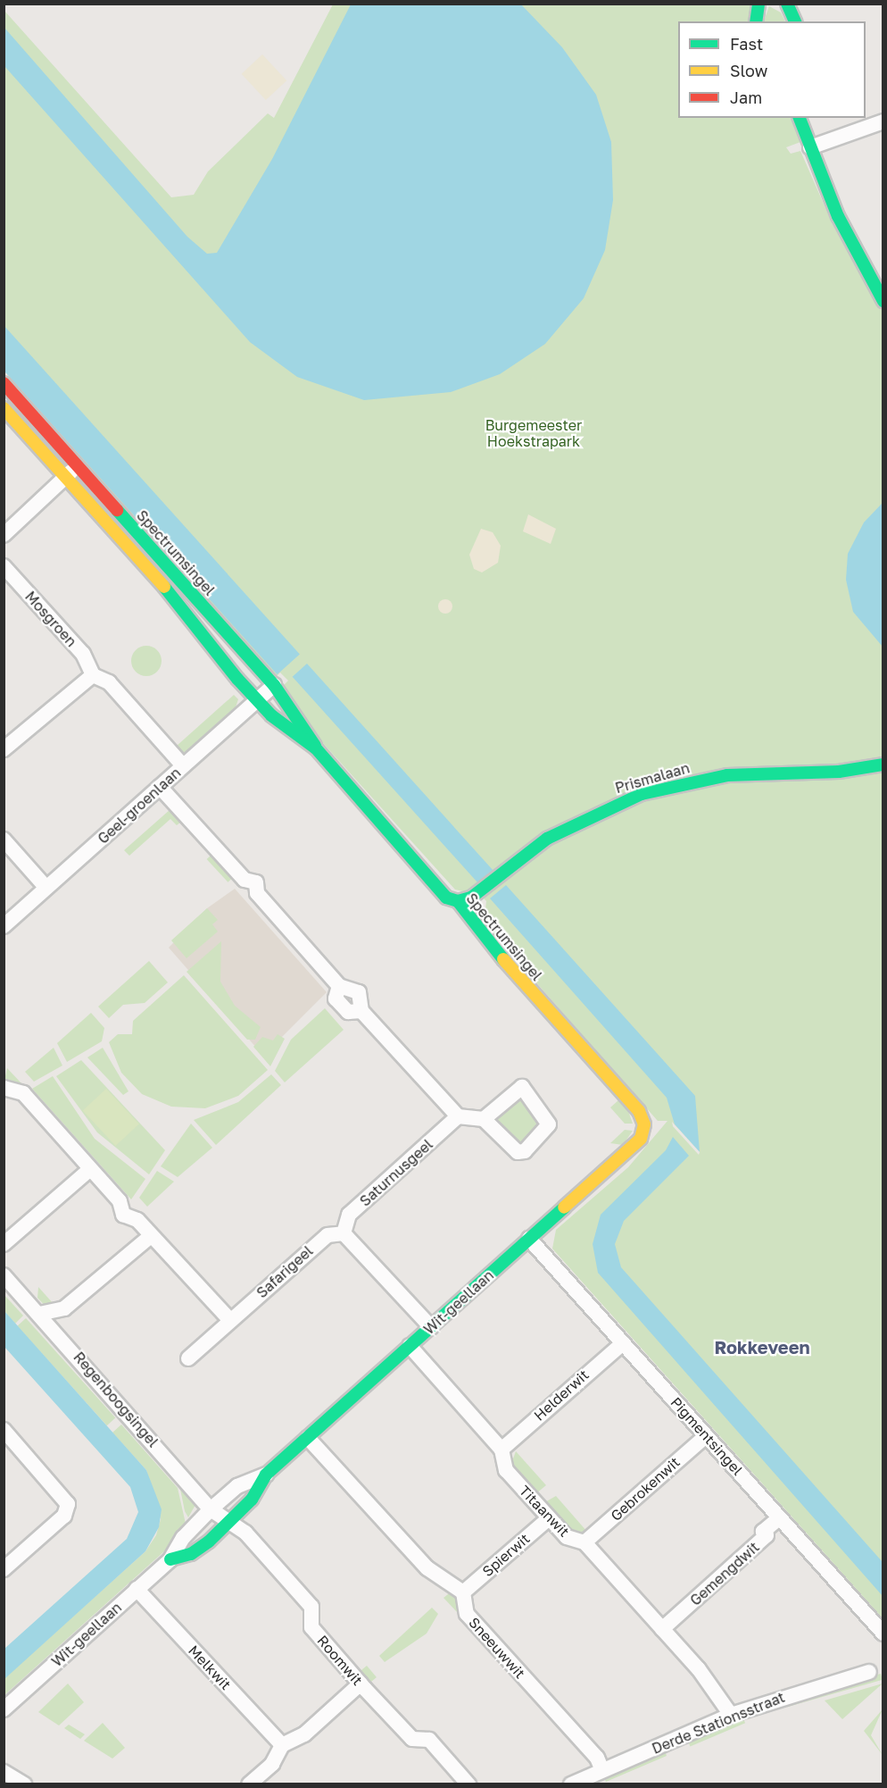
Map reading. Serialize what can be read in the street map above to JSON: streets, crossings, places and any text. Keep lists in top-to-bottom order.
{
  "streets": {
    "street": [
      "Spectrumsingel",
      "Mosgroen",
      "Prismalaan",
      "Geel-groenlaan",
      "Saturnusgeel",
      "Safarigeel",
      "Wit-geellaan",
      "Helderwit",
      "Regenboogsingel",
      "Pigmentsingel",
      "Gebrokenwit",
      "Titaanwit",
      "Spierwit",
      "Gemengdwit",
      "Sneeuwwit",
      "Roomwit",
      "Melkwit",
      "Derde Stationsstraat"
    ]
  },
  "crossings": [
    ["Spectrumsingel", "Prismalaan"],
    ["Spectrumsingel", "Geel-groenlaan"],
    ["Spectrumsingel", "Wit-geellaan"],
    ["Saturnusgeel", "Safarigeel"],
    ["Wit-geellaan", "Regenboogsingel"],
    ["Wit-geellaan", "Pigmentsingel"],
    ["Wit-geellaan", "Titaanwit"],
    ["Wit-geellaan", "Roomwit"],
    ["Wit-geellaan", "Melkwit"],
    ["Helderwit", "Pigmentsingel"],
    ["Helderwit", "Titaanwit"],
    ["Regenboogsingel", "Roomwit"],
    ["Pigmentsingel", "Gebrokenwit"],
    ["Pigmentsingel", "Gemengdwit"],
    ["Gebrokenwit", "Titaanwit"],
    ["Titaanwit", "Spierwit"],
    ["Titaanwit", "Gemengdwit"],
    ["Titaanwit", "Derde Stationsstraat"],
    ["Spierwit", "Sneeuwwit"],
    ["Sneeuwwit", "Derde Stationsstraat"]
  ],
  "districts": ["Rokkeveen"],
  "parks": ["Burgemeester Hoekstrapark"],
  "legend": ["Fast", "Slow", "Jam"]
}
